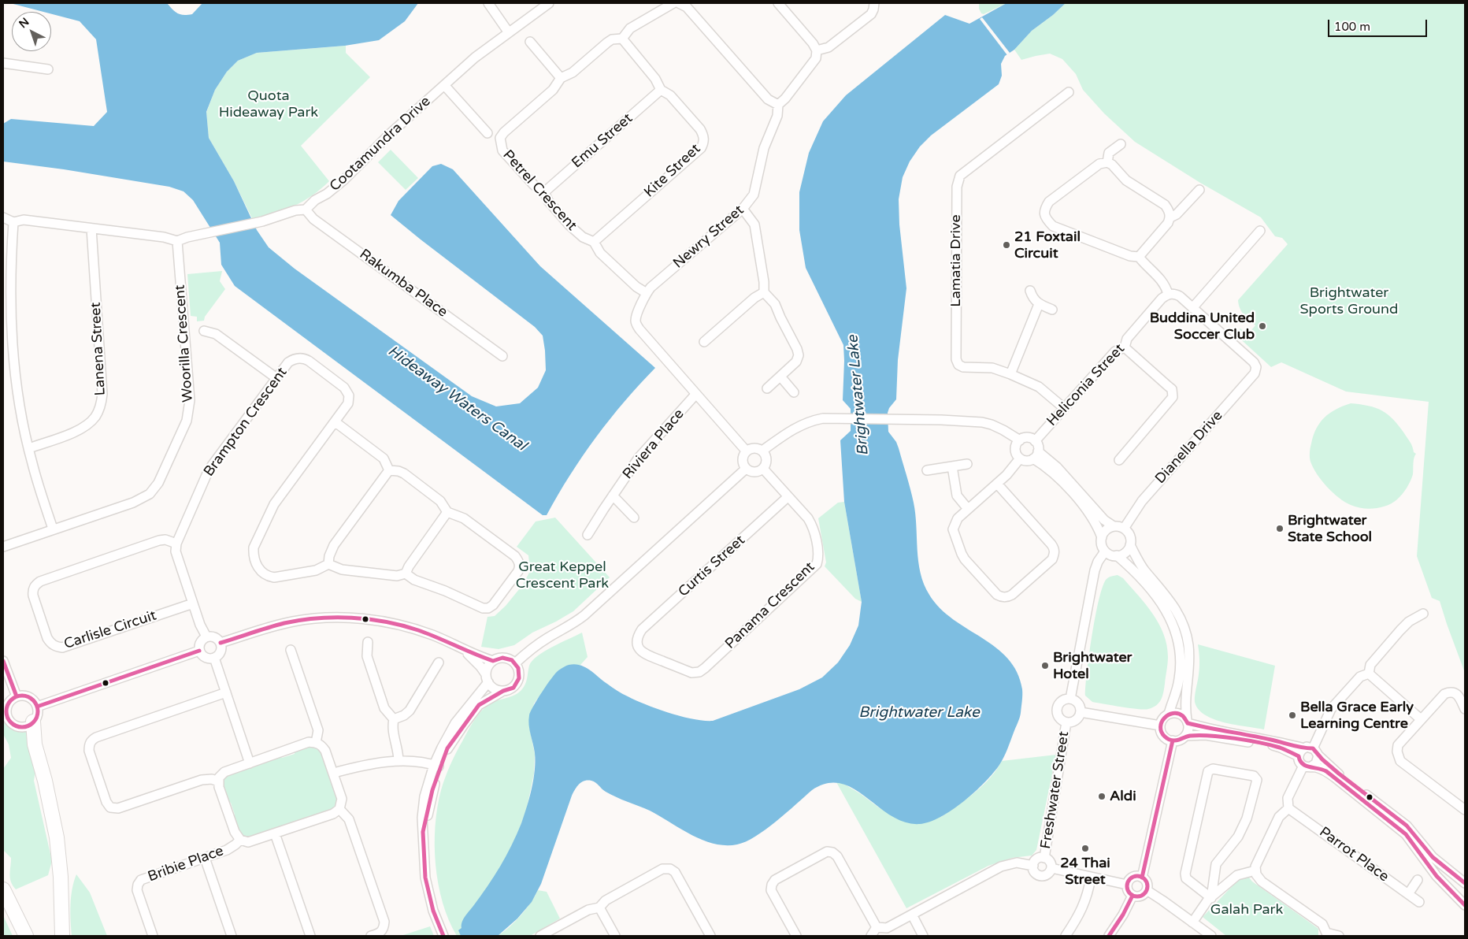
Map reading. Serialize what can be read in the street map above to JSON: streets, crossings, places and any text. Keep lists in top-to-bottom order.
{
  "streets": {
    "street": [
      "Emu Street",
      "Cootamundra Drive",
      "Kite Street",
      "Petrel Crescent",
      "Newry Street",
      "Lamatia Drive",
      "Rakumba Place",
      "Woorilla Crescent",
      "Lanena Street",
      "Heliconia Street",
      "Brampton Crescent",
      "Riviera Place",
      "Dianella Drive",
      "Curtis Street",
      "Panama Crescent",
      "Carlisle Circuit",
      "Freshwater Street",
      "Parrot Place",
      "Bribie Place"
    ]
  },
  "crossings": [
    ["Emu Street", "Kite Street"],
    ["Emu Street", "Petrel Crescent"],
    ["Cootamundra Drive", "Rakumba Place"],
    ["Cootamundra Drive", "Woorilla Crescent"],
    ["Cootamundra Drive", "Lanena Street"],
    ["Kite Street", "Petrel Crescent"],
    ["Petrel Crescent", "Newry Street"],
    ["Newry Street", "Riviera Place"],
    ["Newry Street", "Panama Crescent"],
    ["Lamatia Drive", "Heliconia Street"],
    ["Brampton Crescent", "Carlisle Circuit"],
    ["Curtis Street", "Panama Crescent"]
  ],
  "water": ["Brightwater Lake", "Hideaway Waters Canal"],
  "parks": [
    "Quota Hideaway Park",
    "Brightwater Sports Ground",
    "Great Keppel Crescent Park",
    "Galah Park"
  ],
  "places": [
    "21 Foxtail Circuit",
    "Buddina United Soccer Club",
    "Brightwater State School",
    "Brightwater Hotel",
    "Bella Grace Early Learning Centre",
    "Aldi",
    "24 Thai Street"
  ],
  "scale_bar": "100 m",
  "north": "top left"
}
